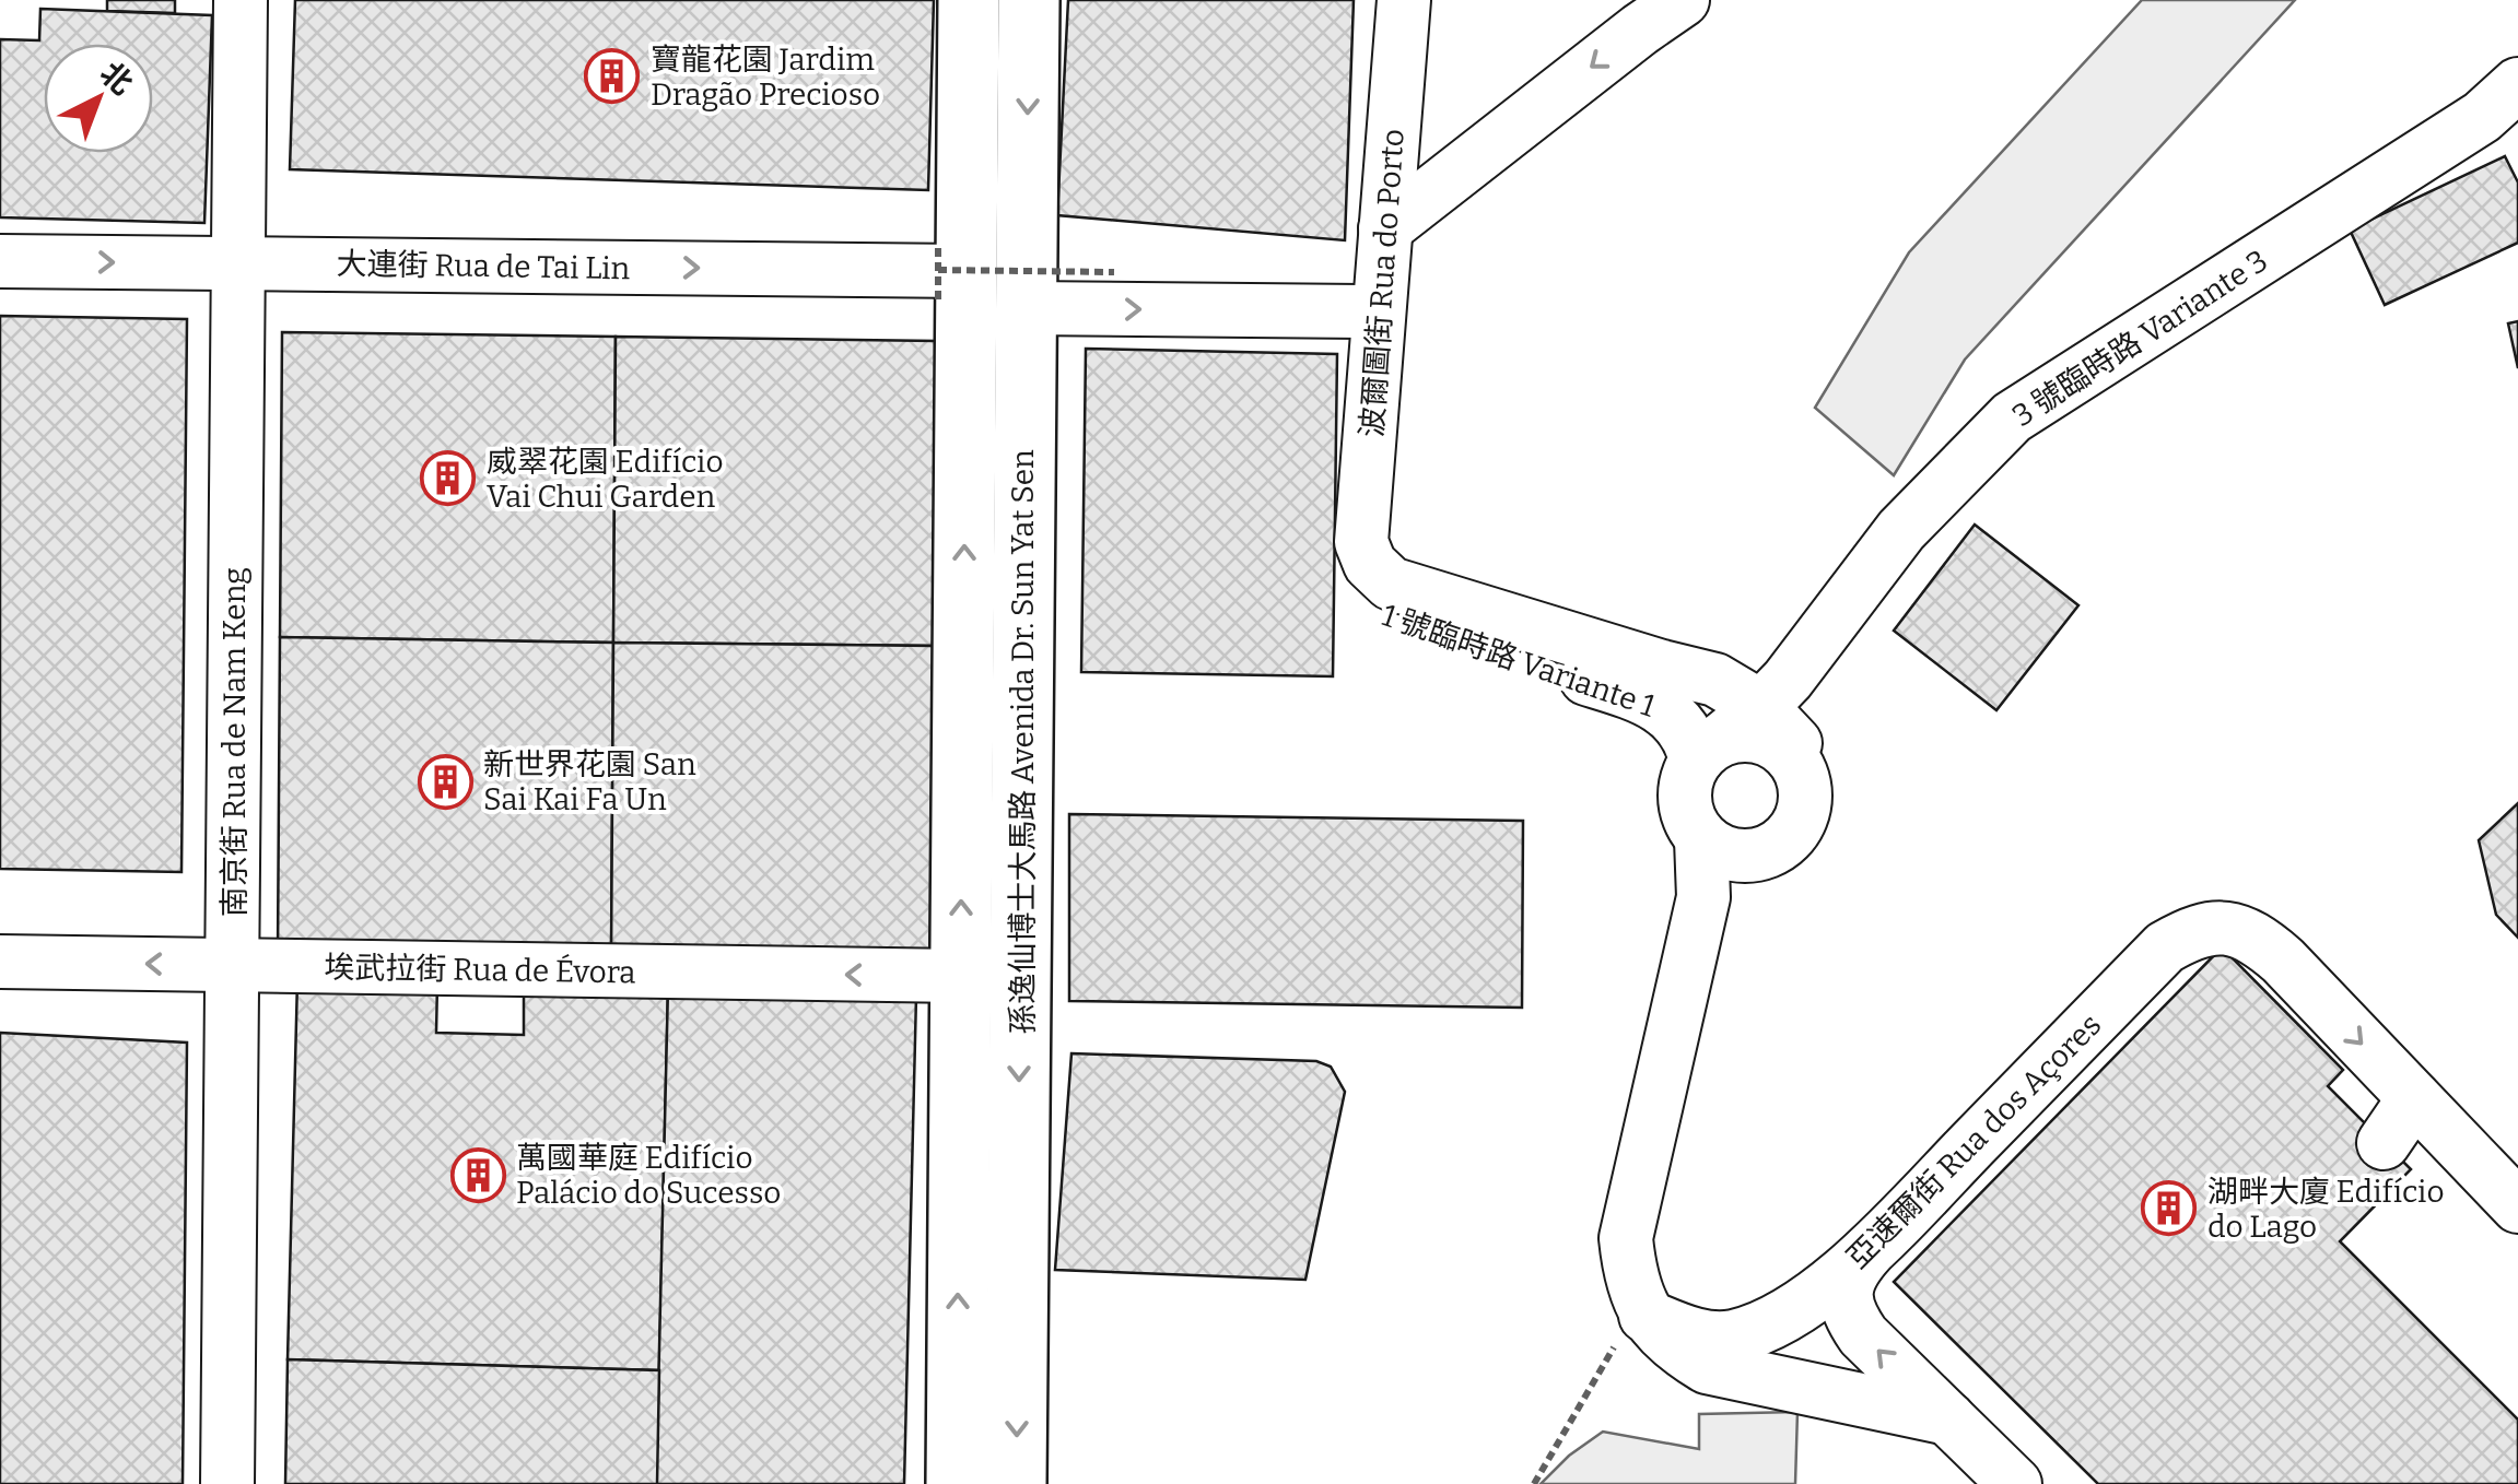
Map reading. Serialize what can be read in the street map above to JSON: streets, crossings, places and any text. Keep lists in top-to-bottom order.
{
  "streets": {
    "main road": ["孫逸仙博士大馬路 Avenida Dr. Sun Yat Sen"],
    "street": [
      "大連街 Rua de Tai Lin",
      "波爾圖街 Rua do Porto",
      "3 號臨時路 Variante 3",
      "1 號臨時路 Variante 1",
      "南京街 Rua de Nam Keng",
      "埃武拉街 Rua de Évora",
      "亞速爾街 Rua dos Açores"
    ]
  },
  "crossings": [
    ["大連街 Rua de Tai Lin", "南京街 Rua de Nam Keng"],
    ["大連街 Rua de Tai Lin", "孫逸仙博士大馬路 Avenida Dr. Sun Yat Sen"],
    ["波爾圖街 Rua do Porto", "1 號臨時路 Variante 1"],
    ["3 號臨時路 Variante 3", "1 號臨時路 Variante 1"],
    ["南京街 Rua de Nam Keng", "埃武拉街 Rua de Évora"],
    ["孫逸仙博士大馬路 Avenida Dr. Sun Yat Sen", "埃武拉街 Rua de Évora"]
  ],
  "one_way": ["大連街 Rua de Tai Lin", "埃武拉街 Rua de Évora"],
  "places": {
    "building": [
      "寶龍花園 Jardim Dragão Precioso",
      "威翠花園 Edifício Vai Chui Garden",
      "新世界花園 San Sai Kai Fa Un",
      "萬國華庭 Edifício Palácio do Sucesso",
      "湖畔大廈 Edifício do Lago"
    ]
  },
  "north": "top right"
}
